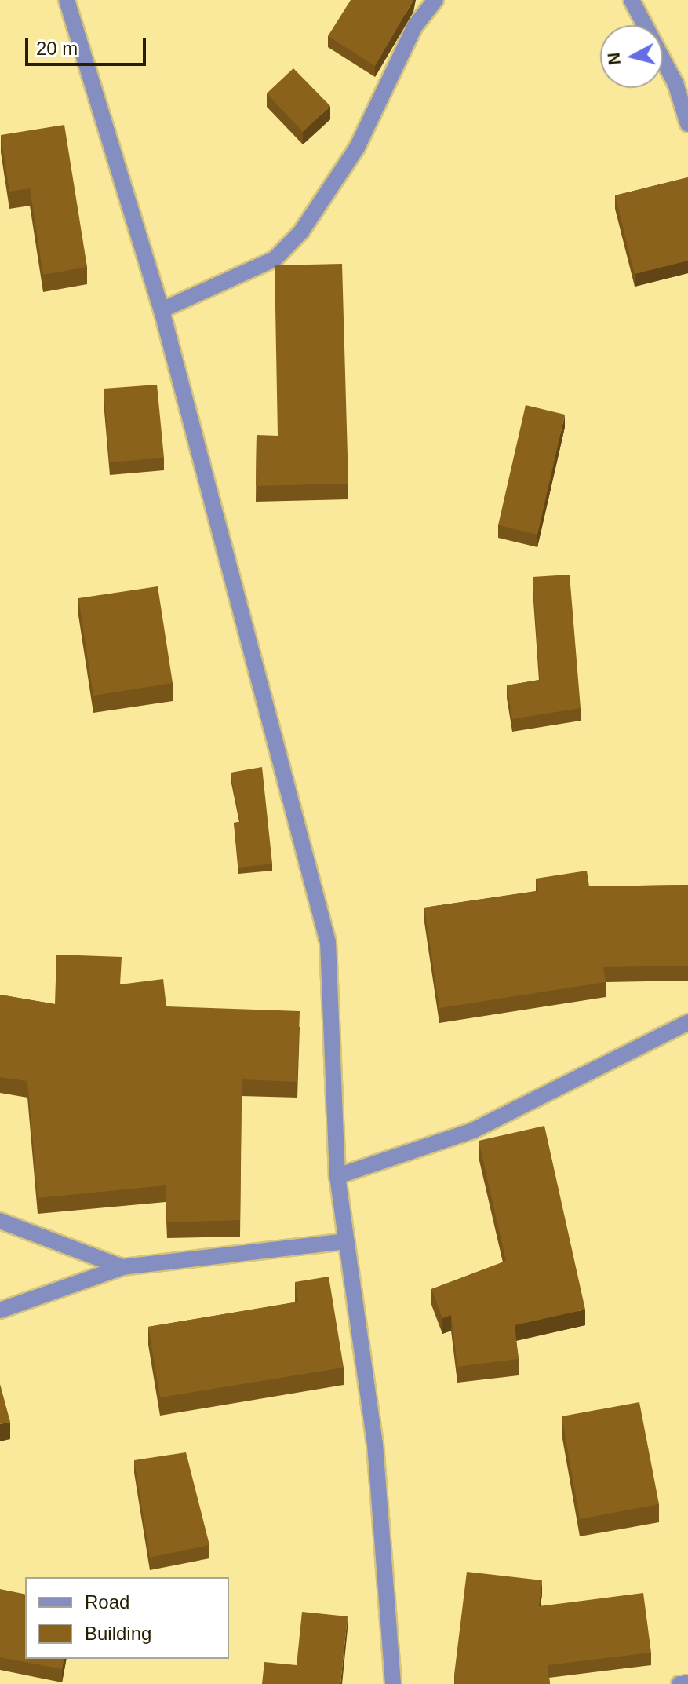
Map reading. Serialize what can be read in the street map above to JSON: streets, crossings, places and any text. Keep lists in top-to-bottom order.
{
  "legend": ["Road", "Building"],
  "scale_bar": "20 m",
  "north": "left"
}
